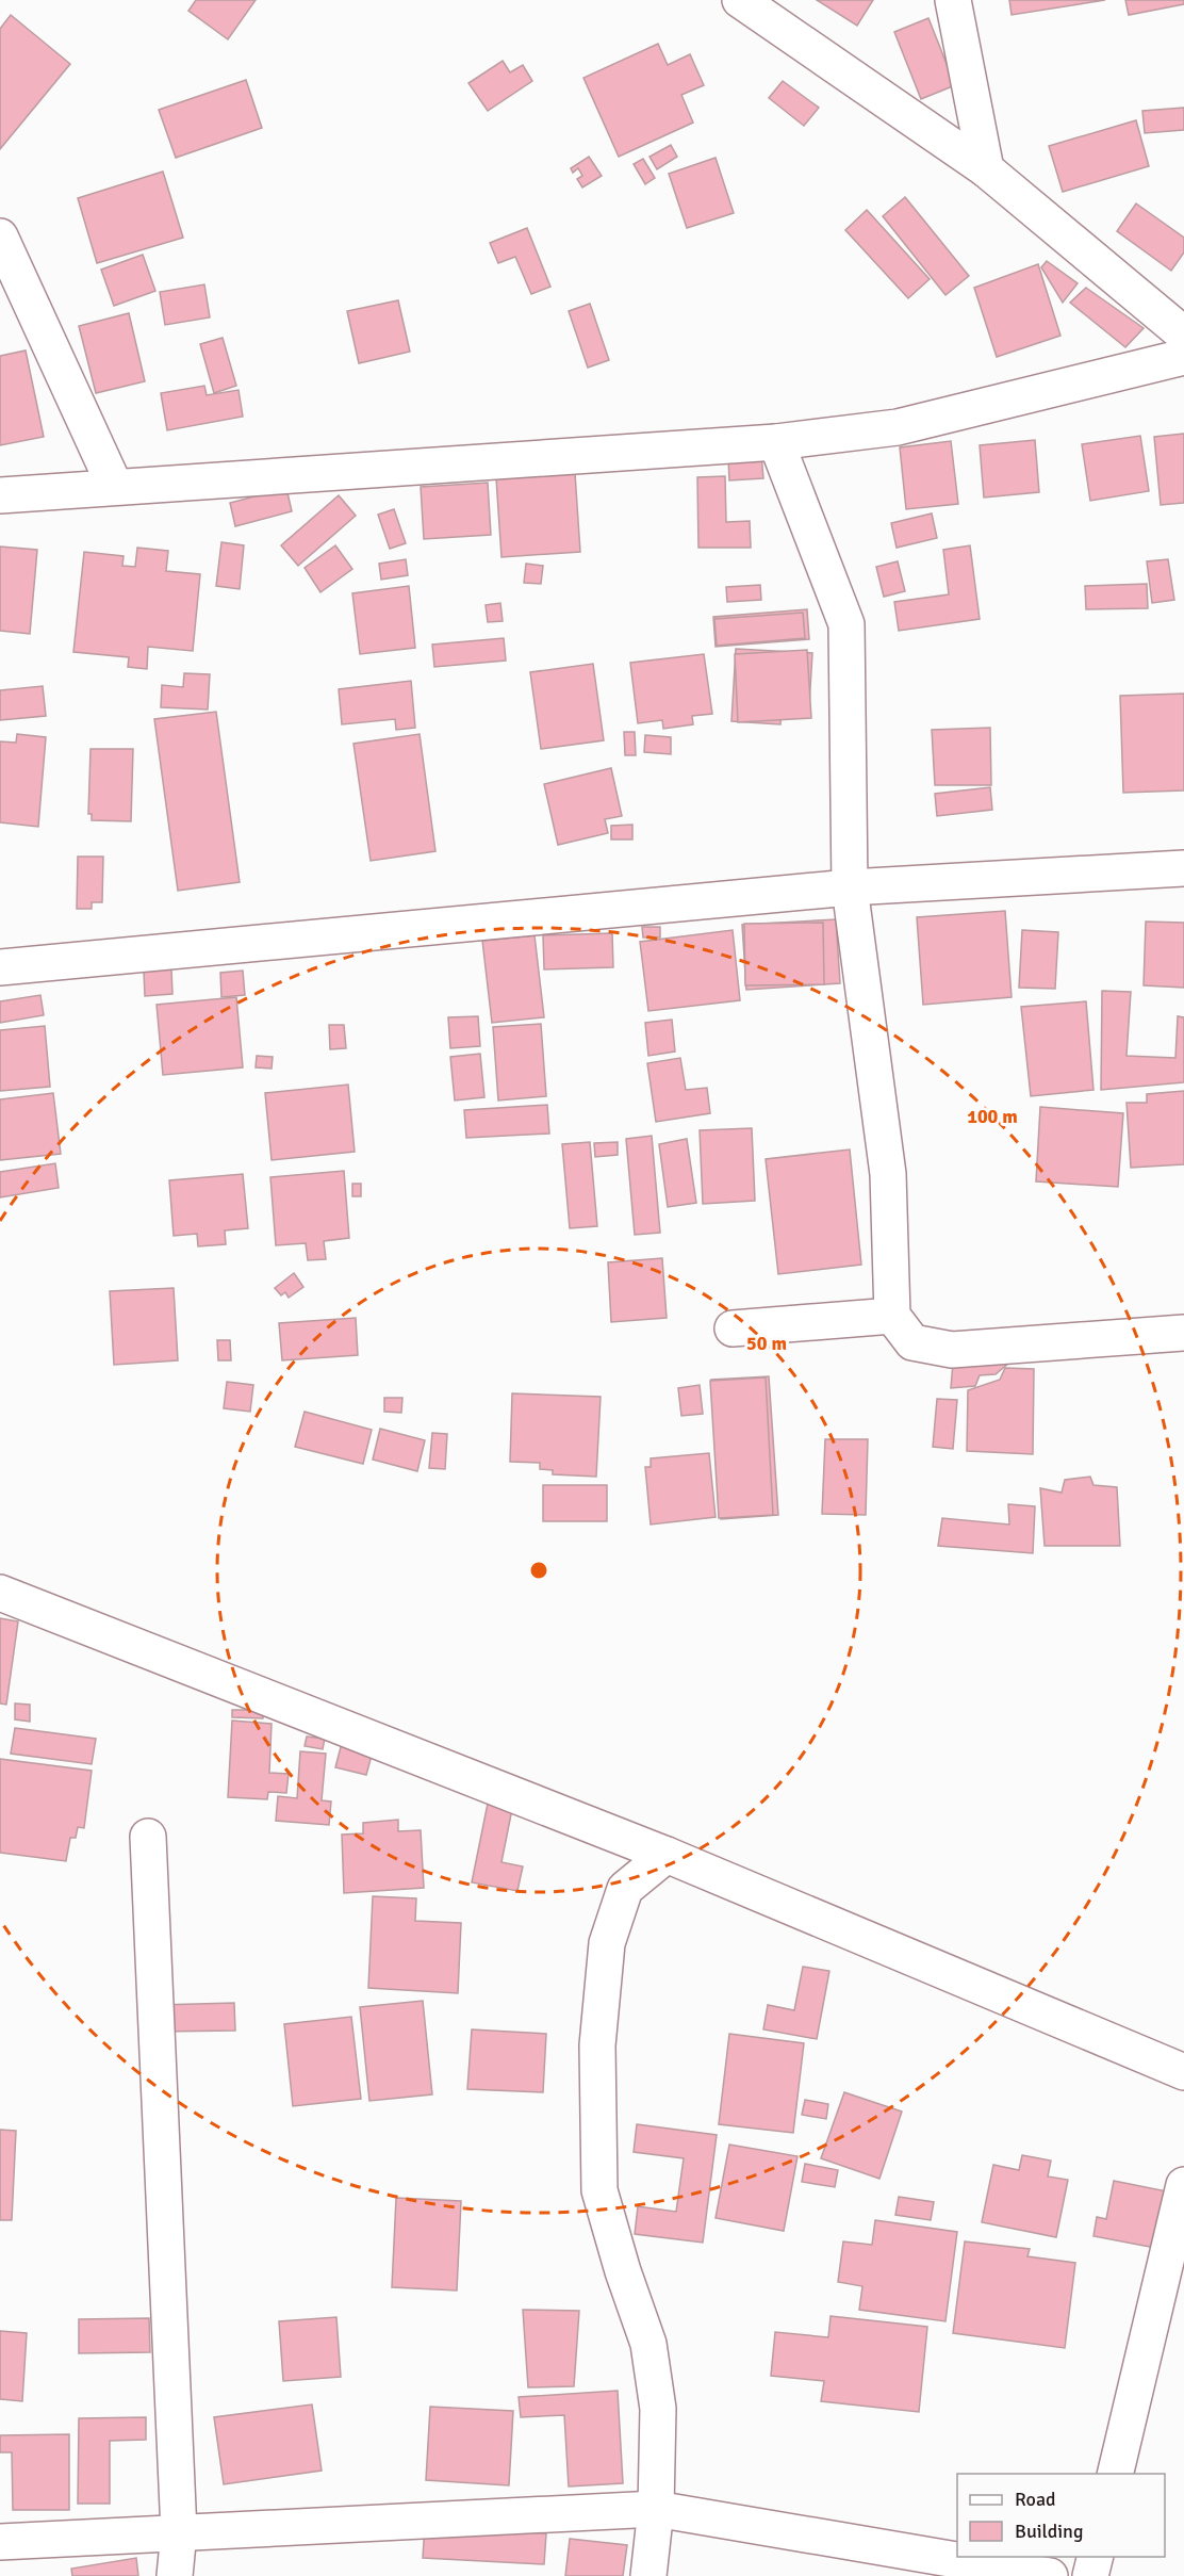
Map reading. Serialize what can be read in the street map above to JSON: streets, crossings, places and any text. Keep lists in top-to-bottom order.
{
  "legend": ["Road", "Building"],
  "rings": ["100 m", "50 m"]
}
